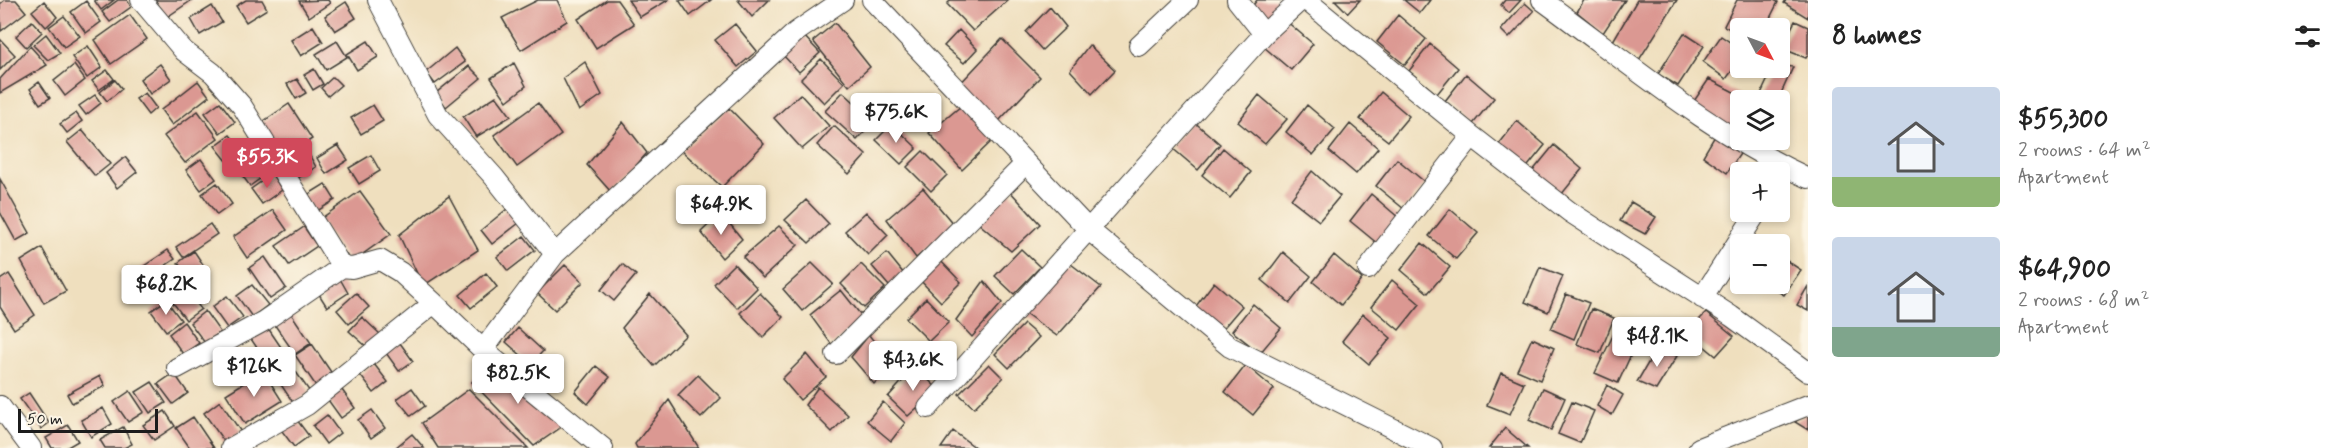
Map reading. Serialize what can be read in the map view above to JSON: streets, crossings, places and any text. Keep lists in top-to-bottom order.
{
  "scale_bar": "50 m",
  "north": "bottom right",
  "page": {
    "heading": "8 homes",
    "map_buttons": ["+", "−"],
    "list": [
      {
        "name": "$55,300",
        "note": "2 rooms · 64 m² · Apartment"
      },
      {
        "name": "$64,900",
        "note": "2 rooms · 68 m² · Apartment"
      }
    ],
    "price": [
      "$75.6K",
      "$55.3K",
      "$64.9K",
      "$68.2K",
      "$48.1K",
      "$43.6K",
      "$126K",
      "$82.5K"
    ],
    "scale": "50 m"
  }
}
